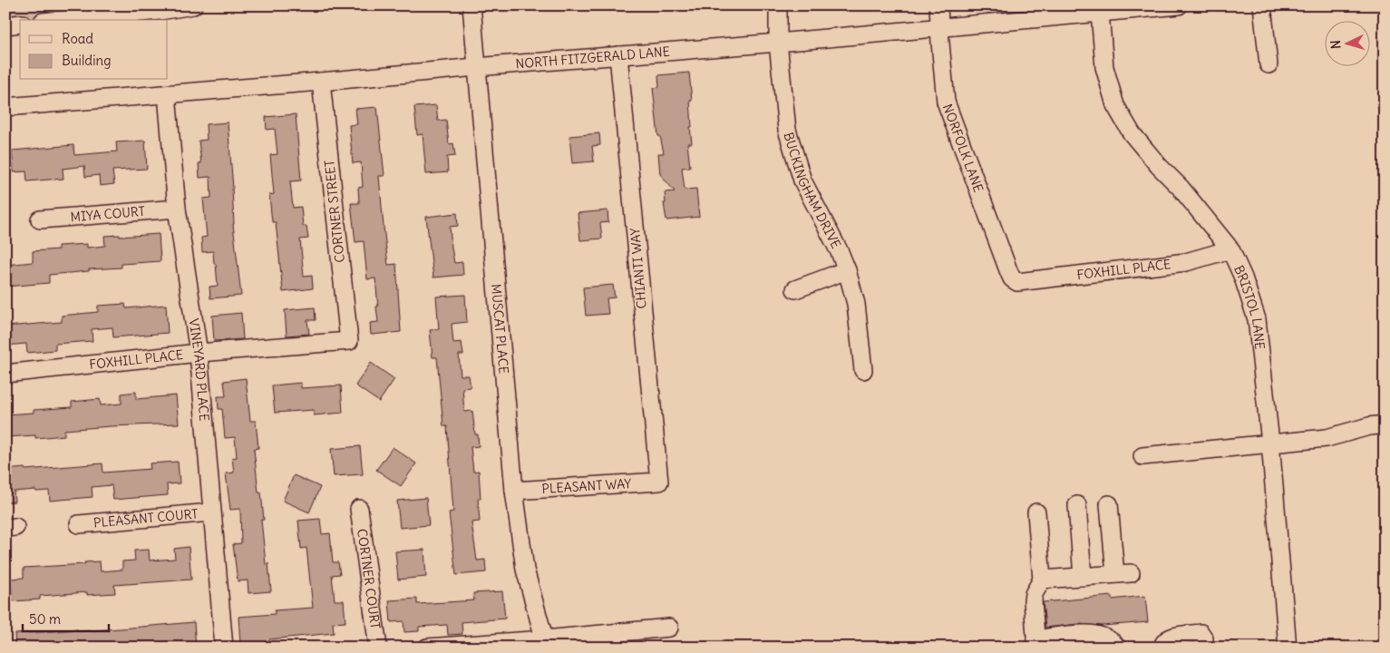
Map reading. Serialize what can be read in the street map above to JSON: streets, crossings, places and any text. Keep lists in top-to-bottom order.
{
  "streets": {
    "street": [
      "NORTH FITZGERALD LANE",
      "NORFOLK LANE",
      "BUCKINGHAM DRIVE",
      "CORTNER STREET",
      "MIYA COURT",
      "CHIANTI WAY",
      "FOXHILL PLACE",
      "BRISTOL LANE",
      "MUSCAT PLACE",
      "VINEYARD PLACE",
      "PLEASANT WAY",
      "PLEASANT COURT",
      "CORTNER COURT"
    ]
  },
  "crossings": [
    ["NORTH FITZGERALD LANE", "NORFOLK LANE"],
    ["NORTH FITZGERALD LANE", "BUCKINGHAM DRIVE"],
    ["NORTH FITZGERALD LANE", "CORTNER STREET"],
    ["NORTH FITZGERALD LANE", "CHIANTI WAY"],
    ["NORTH FITZGERALD LANE", "BRISTOL LANE"],
    ["NORTH FITZGERALD LANE", "MUSCAT PLACE"],
    ["NORTH FITZGERALD LANE", "VINEYARD PLACE"],
    ["NORFOLK LANE", "FOXHILL PLACE"],
    ["CORTNER STREET", "FOXHILL PLACE"],
    ["MIYA COURT", "VINEYARD PLACE"],
    ["CHIANTI WAY", "PLEASANT WAY"],
    ["FOXHILL PLACE", "BRISTOL LANE"],
    ["FOXHILL PLACE", "VINEYARD PLACE"],
    ["MUSCAT PLACE", "PLEASANT WAY"],
    ["VINEYARD PLACE", "PLEASANT COURT"]
  ],
  "legend": ["Road", "Building"],
  "scale_bar": "50 m",
  "north": "left"
}
